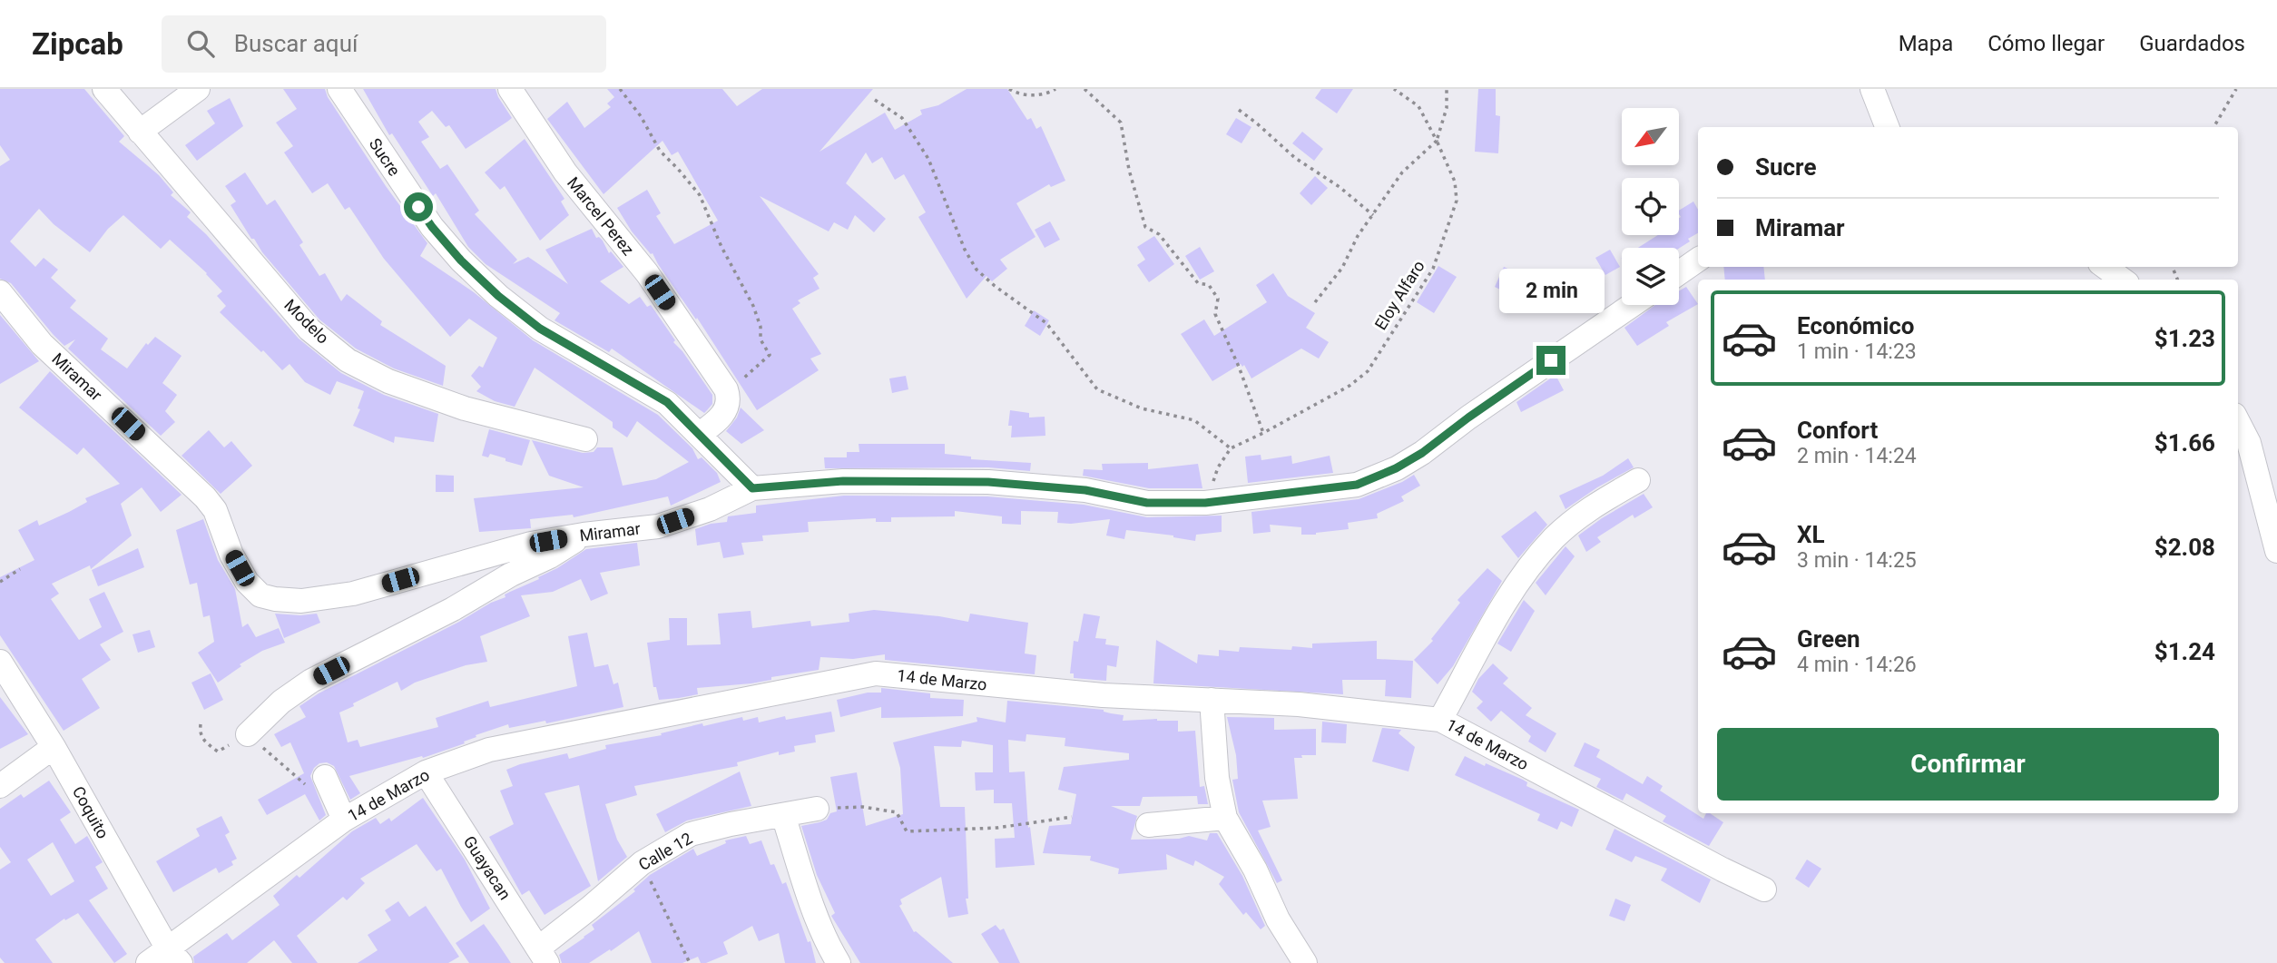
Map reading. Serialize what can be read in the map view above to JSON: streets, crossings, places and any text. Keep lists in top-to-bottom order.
{
  "streets": {
    "street": [
      "Sucre",
      "Marcel Perez",
      "Modelo",
      "Miramar",
      "14 de Marzo",
      "Coquito",
      "Calle 12",
      "Guayacan"
    ],
    "path": ["Eloy Alfaro"]
  },
  "crossings": [
    ["Sucre", "Miramar"],
    ["14 de Marzo", "Coquito"],
    ["14 de Marzo", "Guayacan"],
    ["Calle 12", "Guayacan"]
  ],
  "north": "bottom left",
  "page": {
    "header": "Zipcab",
    "search": "Buscar aquí",
    "nav": ["Mapa", "Cómo llegar", "Guardados"],
    "banner": ["Sucre", "Miramar"],
    "bubble": "2 min",
    "list": [
      {
        "name": "Económico",
        "note": "1 min · 14:23",
        "value": "$1.23"
      },
      {
        "name": "Confort",
        "note": "2 min · 14:24",
        "value": "$1.66"
      },
      {
        "name": "XL",
        "note": "3 min · 14:25",
        "value": "$2.08"
      },
      {
        "name": "Green",
        "note": "4 min · 14:26",
        "value": "$1.24"
      }
    ],
    "buttons": "Confirmar"
  }
}
